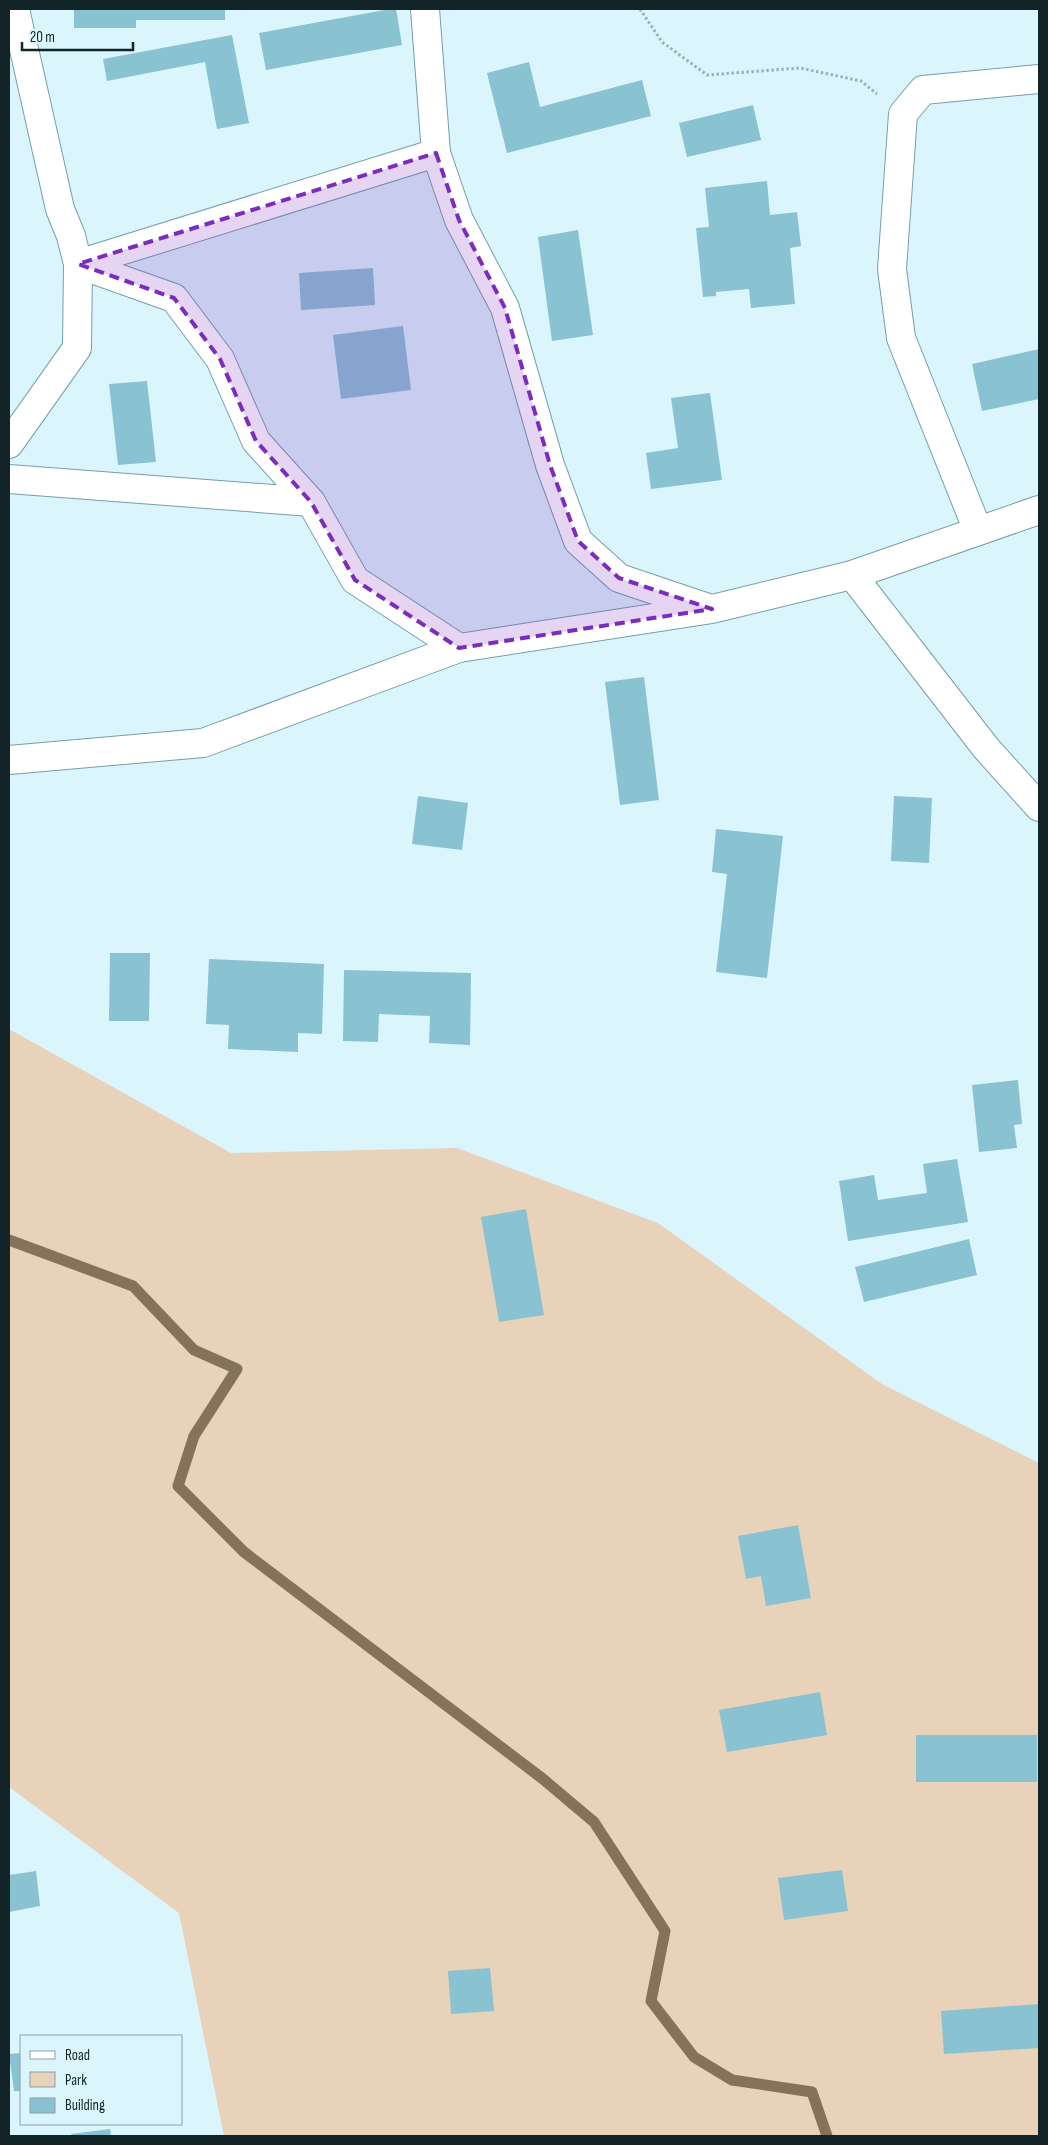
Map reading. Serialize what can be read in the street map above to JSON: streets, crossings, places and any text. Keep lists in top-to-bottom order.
{
  "legend": ["Road", "Park", "Building"],
  "scale_bar": "20 m"
}
